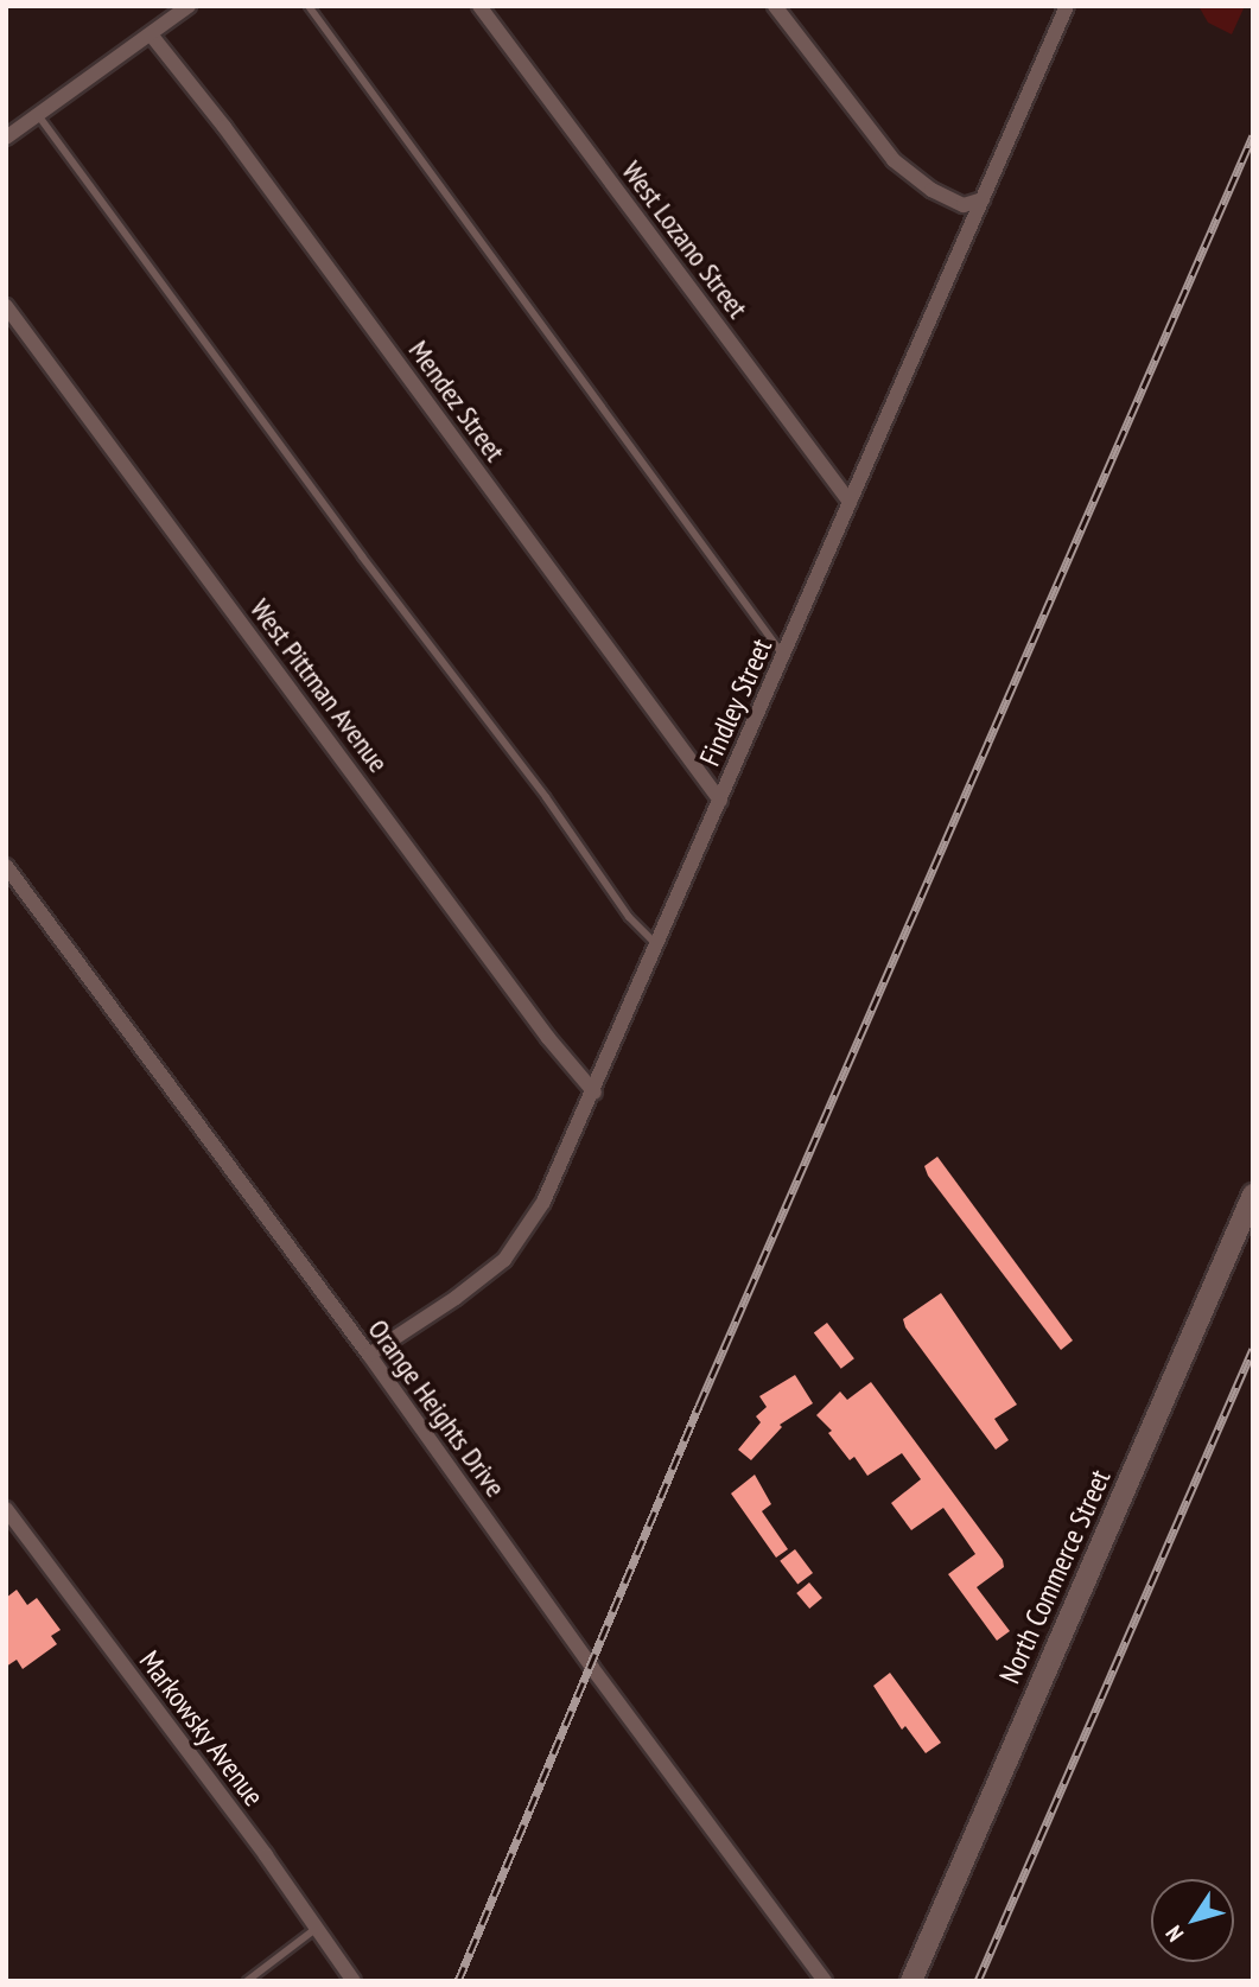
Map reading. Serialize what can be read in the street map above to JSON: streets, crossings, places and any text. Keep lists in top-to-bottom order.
{
  "streets": {
    "main road": ["North Commerce Street"],
    "street": [
      "West Lozano Street",
      "Mendez Street",
      "West Pittman Avenue",
      "Findley Street",
      "Orange Heights Drive",
      "Markowsky Avenue"
    ]
  },
  "crossings": [
    ["West Lozano Street", "Findley Street"],
    ["Mendez Street", "Findley Street"],
    ["West Pittman Avenue", "Findley Street"],
    ["Findley Street", "Orange Heights Drive"]
  ],
  "north": "bottom left"
}
